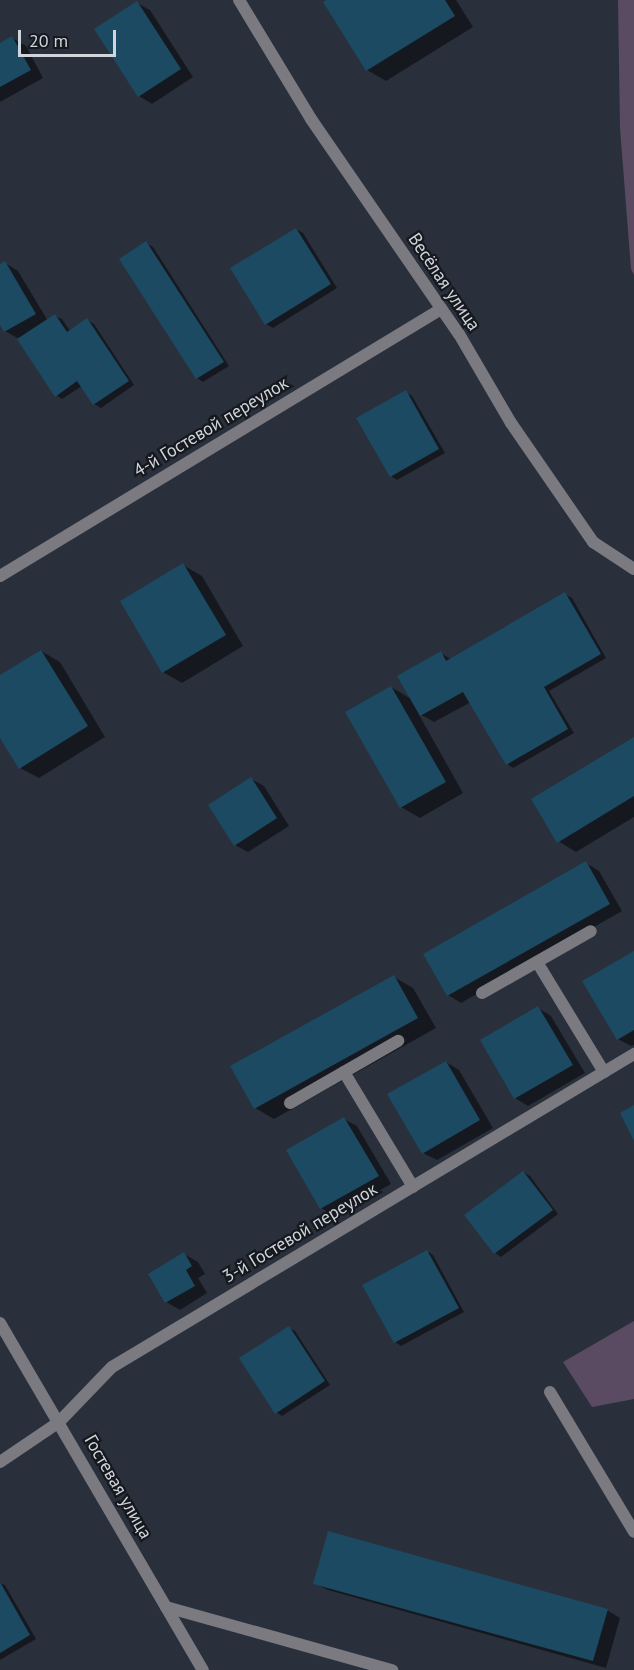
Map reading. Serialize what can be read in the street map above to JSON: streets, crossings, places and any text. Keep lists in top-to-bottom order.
{
  "streets": {
    "street": [
      "Весёлая улица",
      "4-й Гостевой переулок",
      "3-й Гостевой переулок",
      "Гостевая улица"
    ]
  },
  "crossings": [
    ["Весёлая улица", "4-й Гостевой переулок"],
    ["3-й Гостевой переулок", "Гостевая улица"]
  ],
  "scale_bar": "20 m"
}
